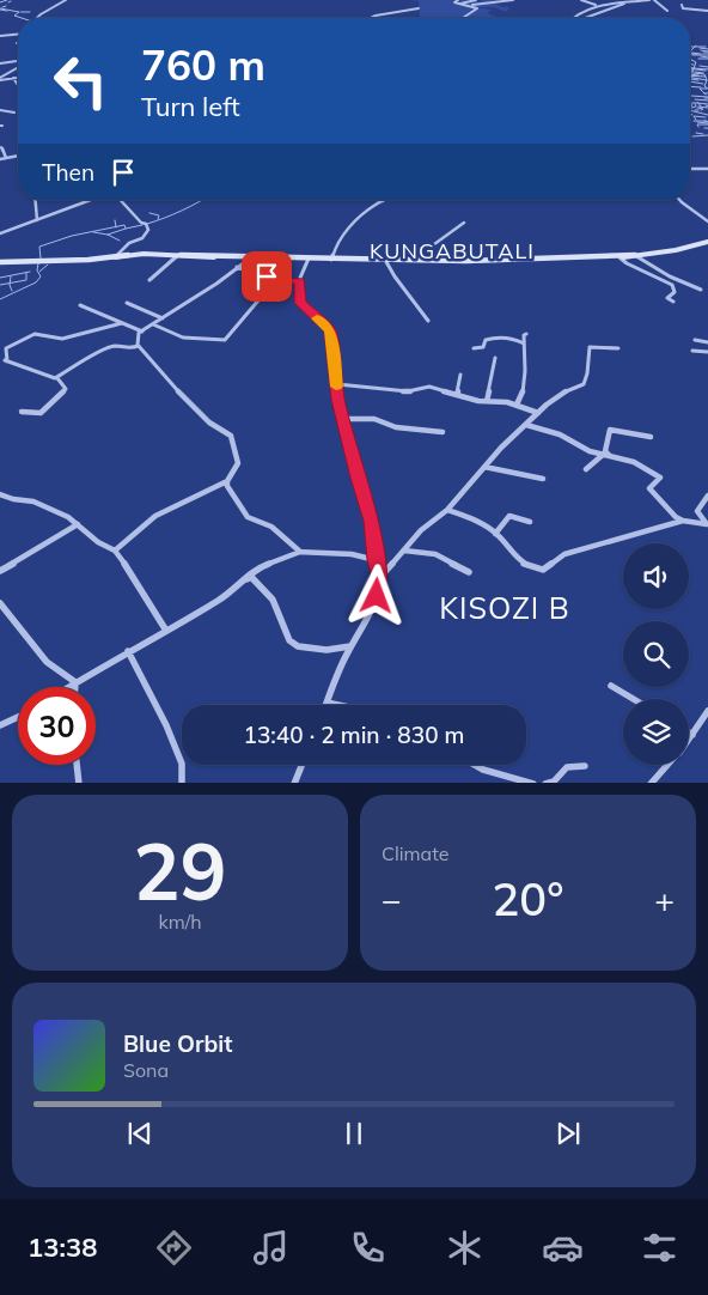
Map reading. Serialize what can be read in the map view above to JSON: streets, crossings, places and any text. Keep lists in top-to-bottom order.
{
  "districts": ["KUNGABUTALI", "KISOZI B"],
  "page": {
    "turn": ["760 m", "Turn left"],
    "then": "Then",
    "limit": "30",
    "trip": "13:40 · 2 min · 830 m",
    "tile": [
      ["29", "km/h"],
      "Climate"
    ],
    "heat": ["−", "20°", "+"],
    "song": ["Blue Orbit", "Sona"],
    "tabs": "13:38"
  }
}
